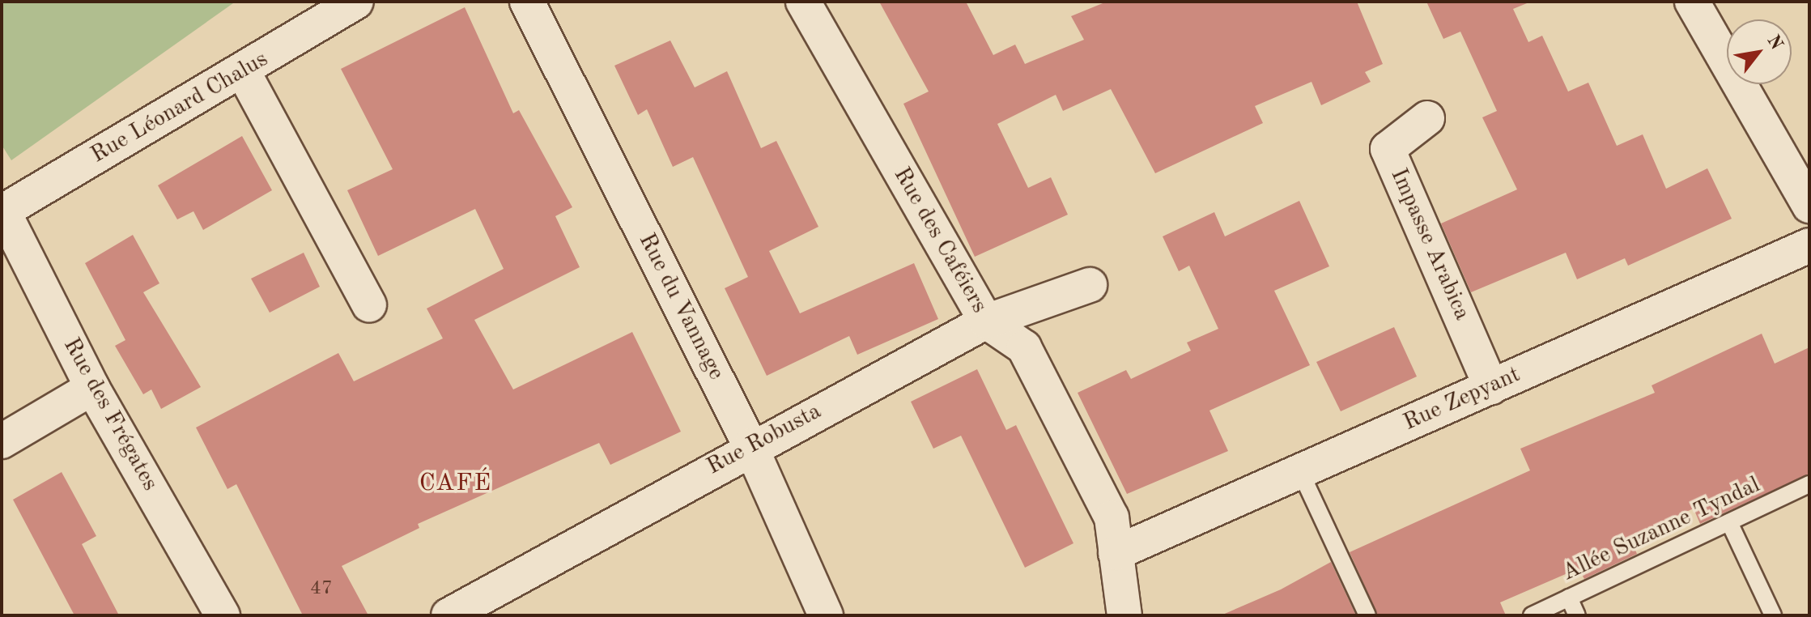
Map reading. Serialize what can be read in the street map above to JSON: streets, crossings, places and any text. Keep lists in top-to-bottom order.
{
  "streets": {
    "street": [
      "Rue Léonard Chalus",
      "Rue des Caféiers",
      "Impasse Arabica",
      "Rue du Vannage",
      "Rue Zepyant",
      "Rue des Frégates",
      "Rue Robusta"
    ],
    "lane": ["Allée Suzanne Tyndal"]
  },
  "crossings": [
    ["Rue Léonard Chalus", "Rue des Frégates"],
    ["Rue des Caféiers", "Rue Zepyant"],
    ["Rue des Caféiers", "Rue Robusta"],
    ["Impasse Arabica", "Rue Zepyant"],
    ["Rue du Vannage", "Rue Robusta"]
  ],
  "districts": ["CAFÉ"],
  "house_numbers": ["47"],
  "north": "top right"
}
